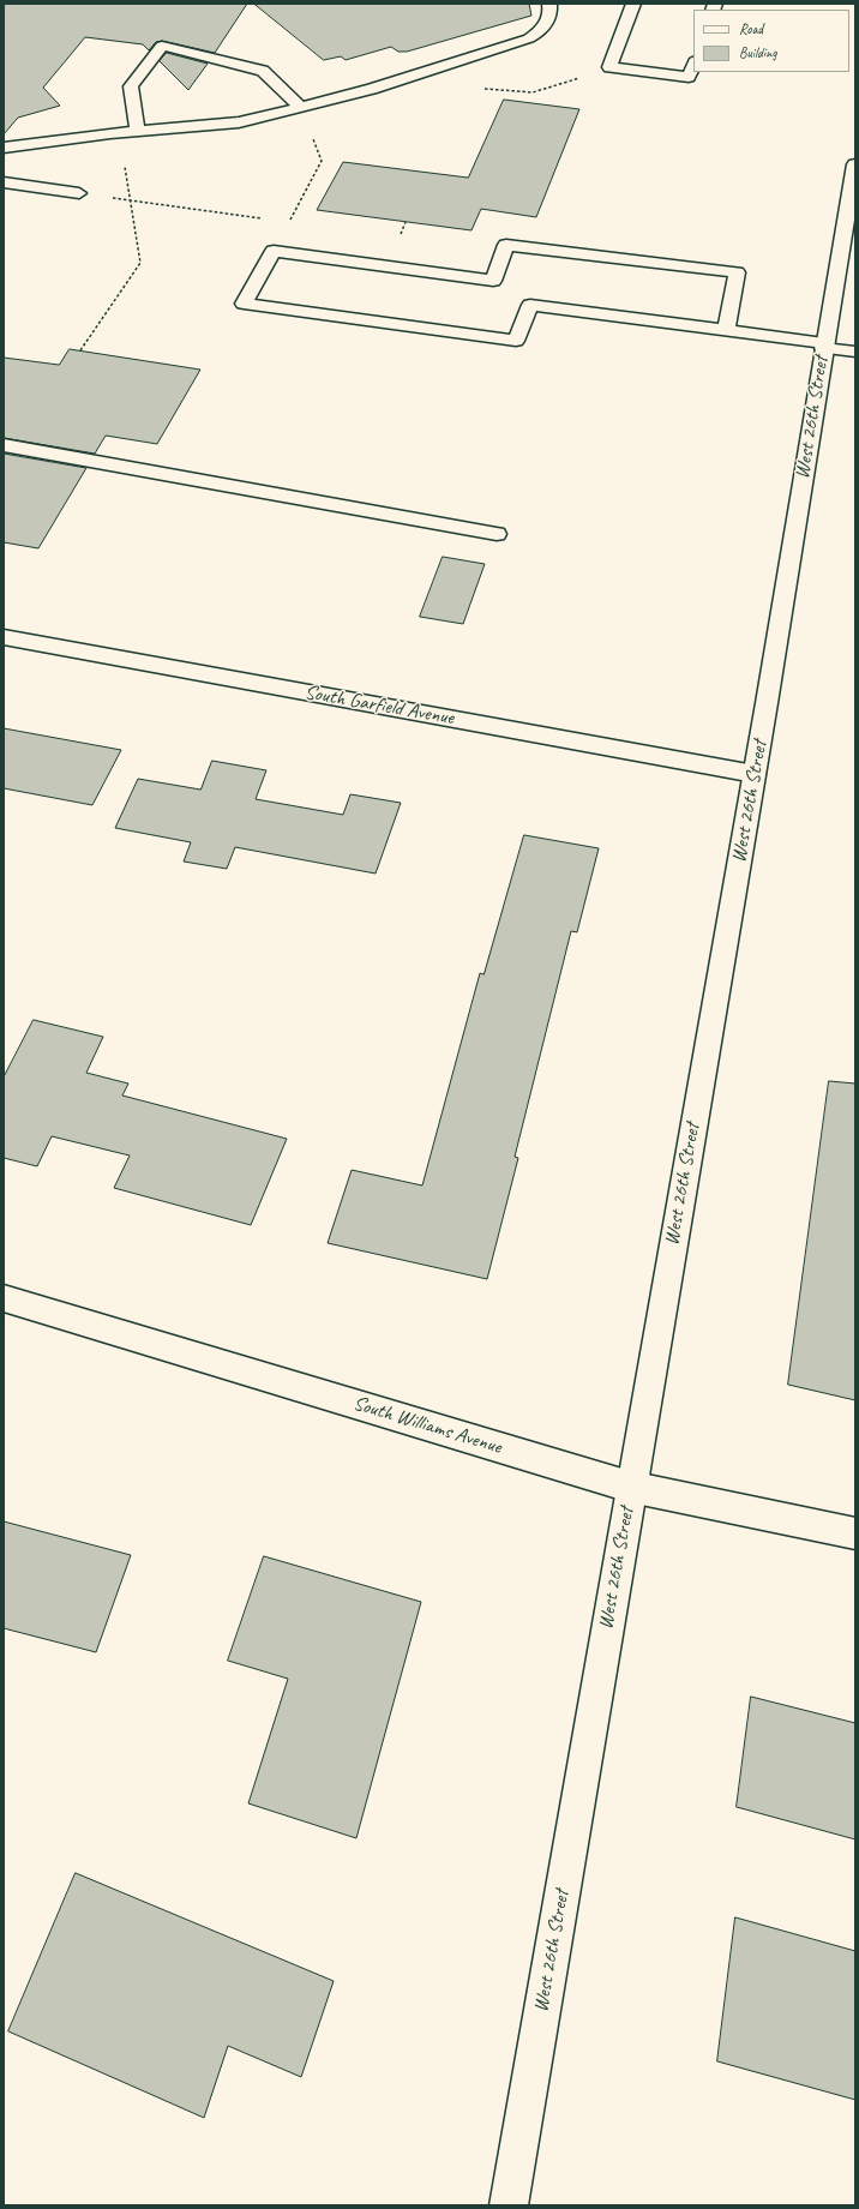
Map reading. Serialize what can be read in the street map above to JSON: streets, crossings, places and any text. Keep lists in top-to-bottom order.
{
  "streets": {
    "main road": ["West 26th Street", "South Garfield Avenue", "South Williams Avenue"]
  },
  "crossings": [
    ["West 26th Street", "South Garfield Avenue"],
    ["West 26th Street", "South Williams Avenue"]
  ],
  "legend": ["Road", "Building"]
}
